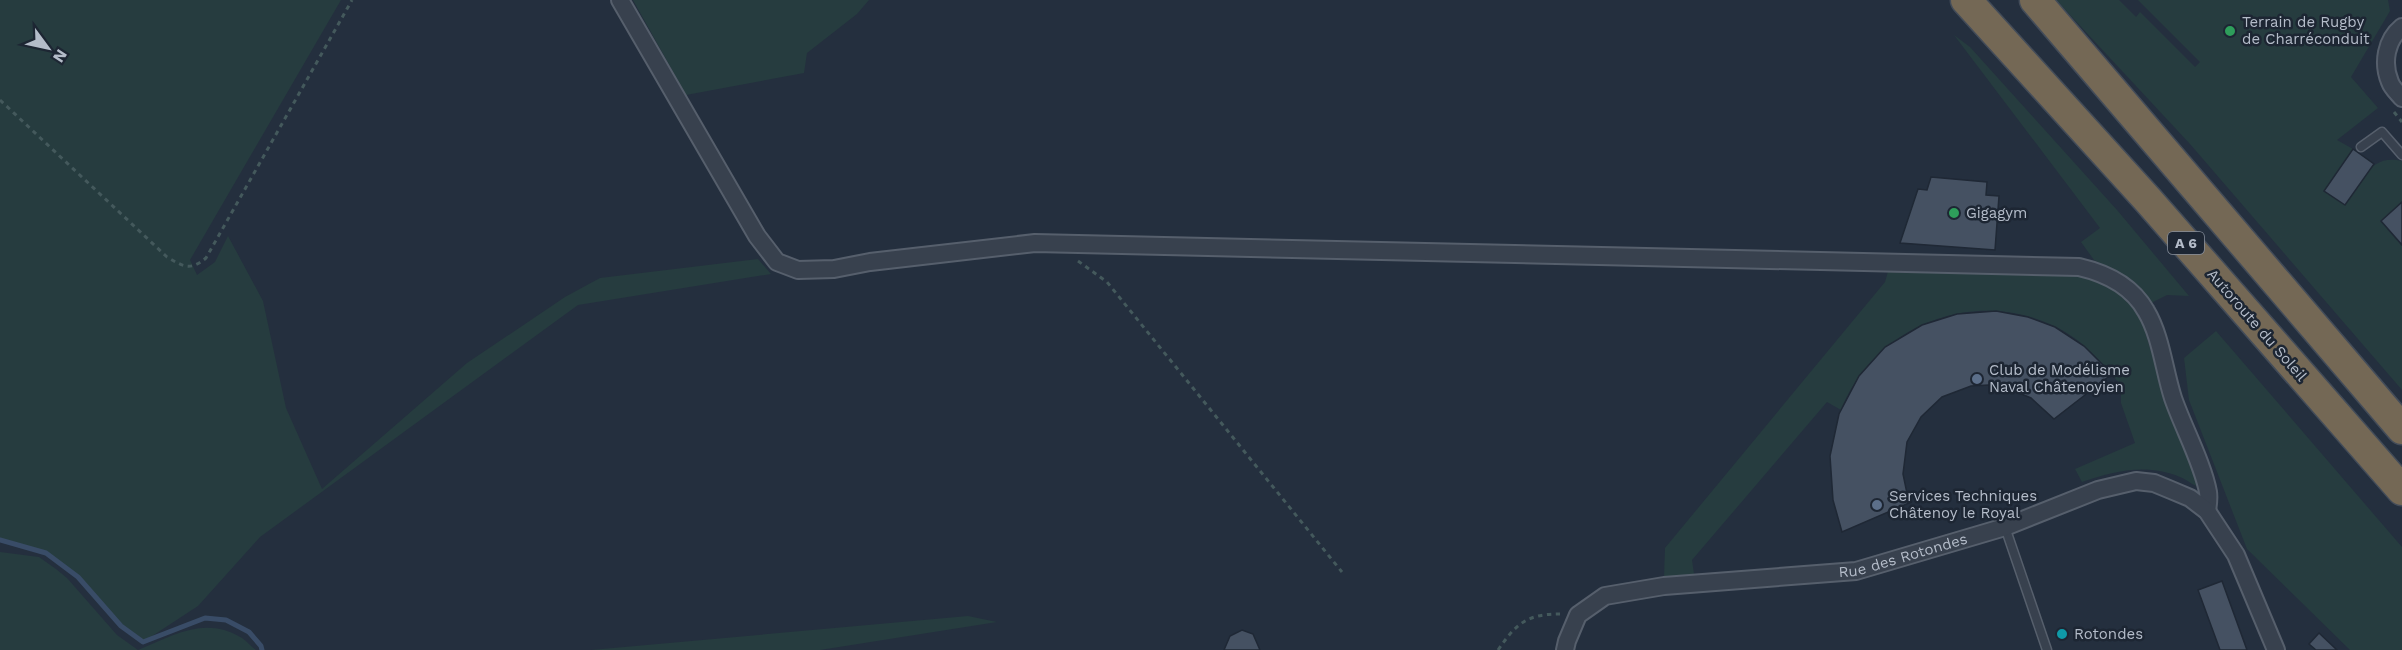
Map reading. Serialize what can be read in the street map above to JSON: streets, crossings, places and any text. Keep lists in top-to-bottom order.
{
  "streets": {
    "highway": ["A 6", "Autoroute du Soleil"],
    "street": ["Rue des Rotondes"]
  },
  "places": [
    "Terrain de Rugby de Charréconduit",
    "Gigagym",
    "Club de Modélisme Naval Châtenoyien",
    "Services Techniques Châtenoy le Royal",
    "Rotondes"
  ],
  "north": "bottom right"
}
